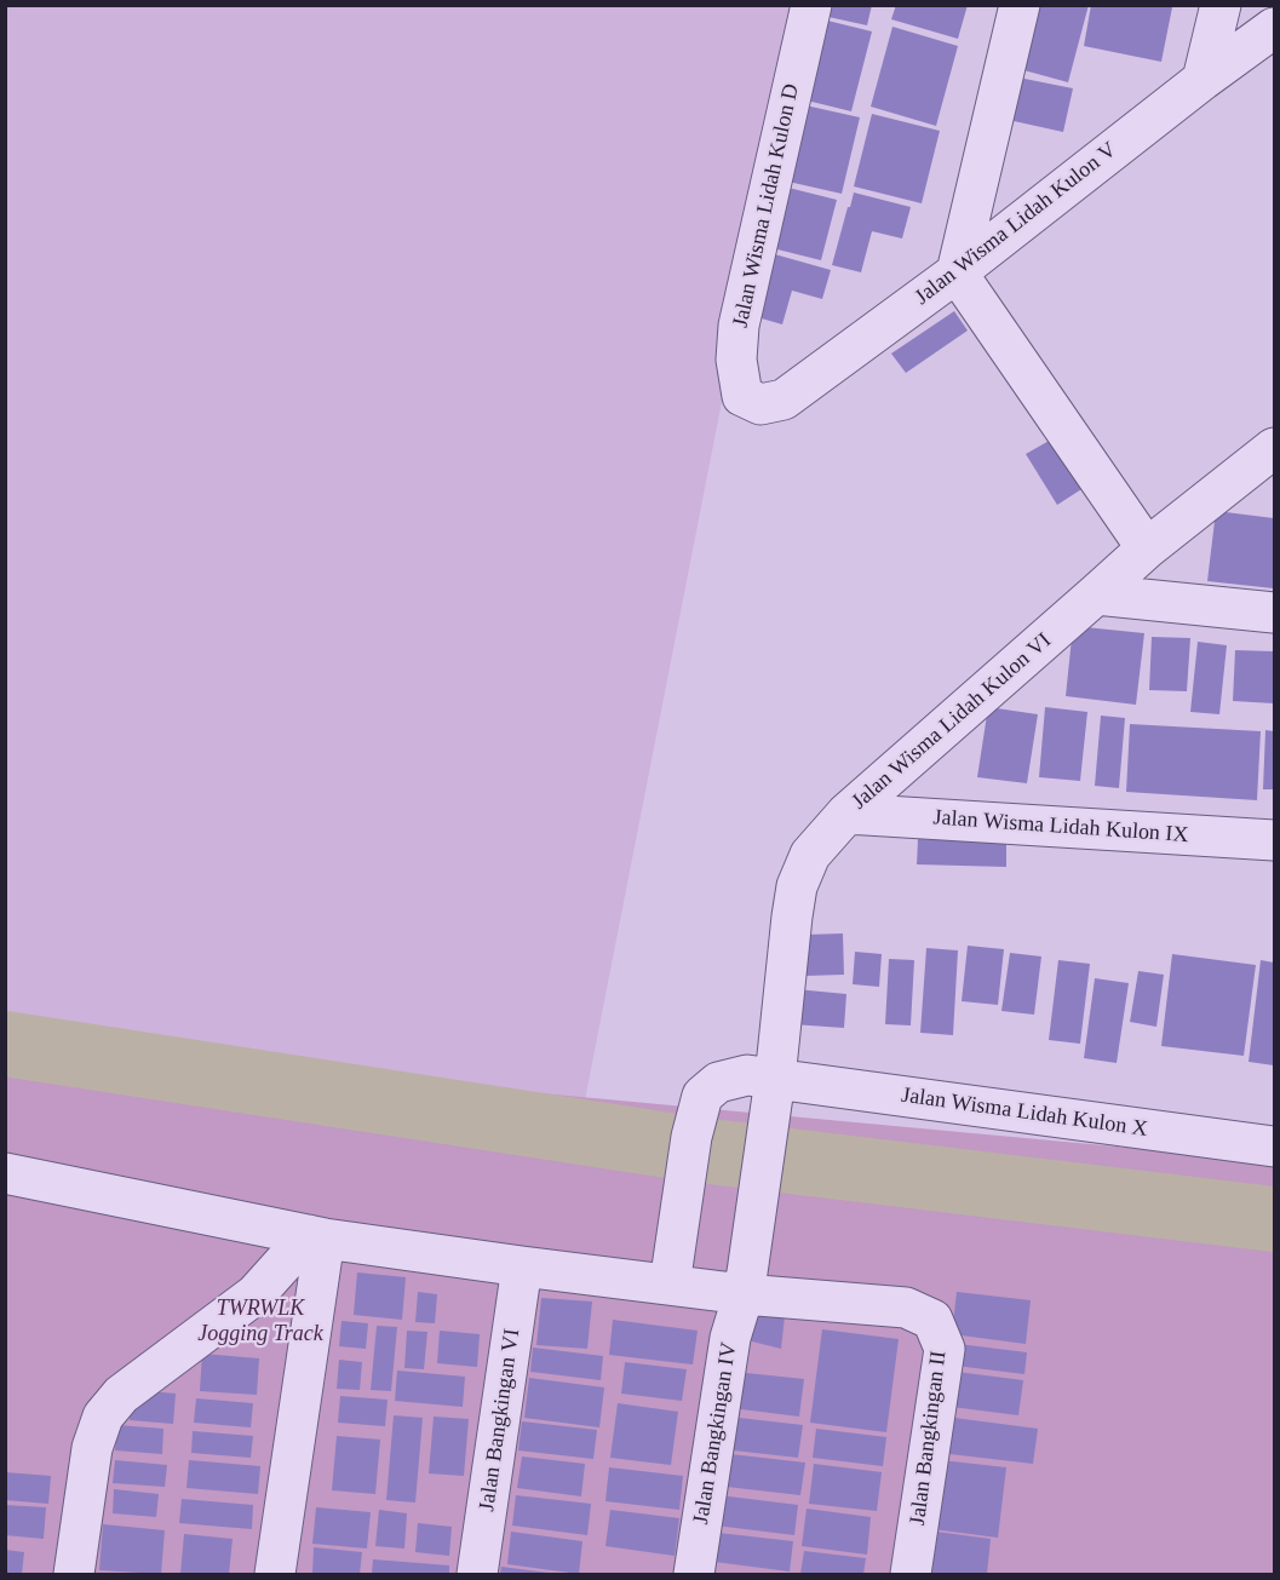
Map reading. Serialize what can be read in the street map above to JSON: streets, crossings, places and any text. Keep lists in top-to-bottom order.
{
  "streets": {
    "street": [
      "Jalan Wisma Lidah Kulon D",
      "Jalan Wisma Lidah Kulon V",
      "Jalan Wisma Lidah Kulon VI",
      "Jalan Wisma Lidah Kulon IX",
      "Jalan Wisma Lidah Kulon X",
      "Jalan Bangkingan VI",
      "Jalan Bangkingan IV",
      "Jalan Bangkingan II"
    ]
  },
  "crossings": [
    ["Jalan Wisma Lidah Kulon D", "Jalan Wisma Lidah Kulon V"],
    ["Jalan Wisma Lidah Kulon VI", "Jalan Wisma Lidah Kulon IX"],
    ["Jalan Wisma Lidah Kulon VI", "Jalan Wisma Lidah Kulon X"],
    ["Jalan Wisma Lidah Kulon VI", "Jalan Bangkingan IV"],
    ["Jalan Bangkingan VI", "Jalan Bangkingan II"],
    ["Jalan Bangkingan IV", "Jalan Bangkingan II"]
  ],
  "parks": ["TWRWLK Jogging Track"]
}
